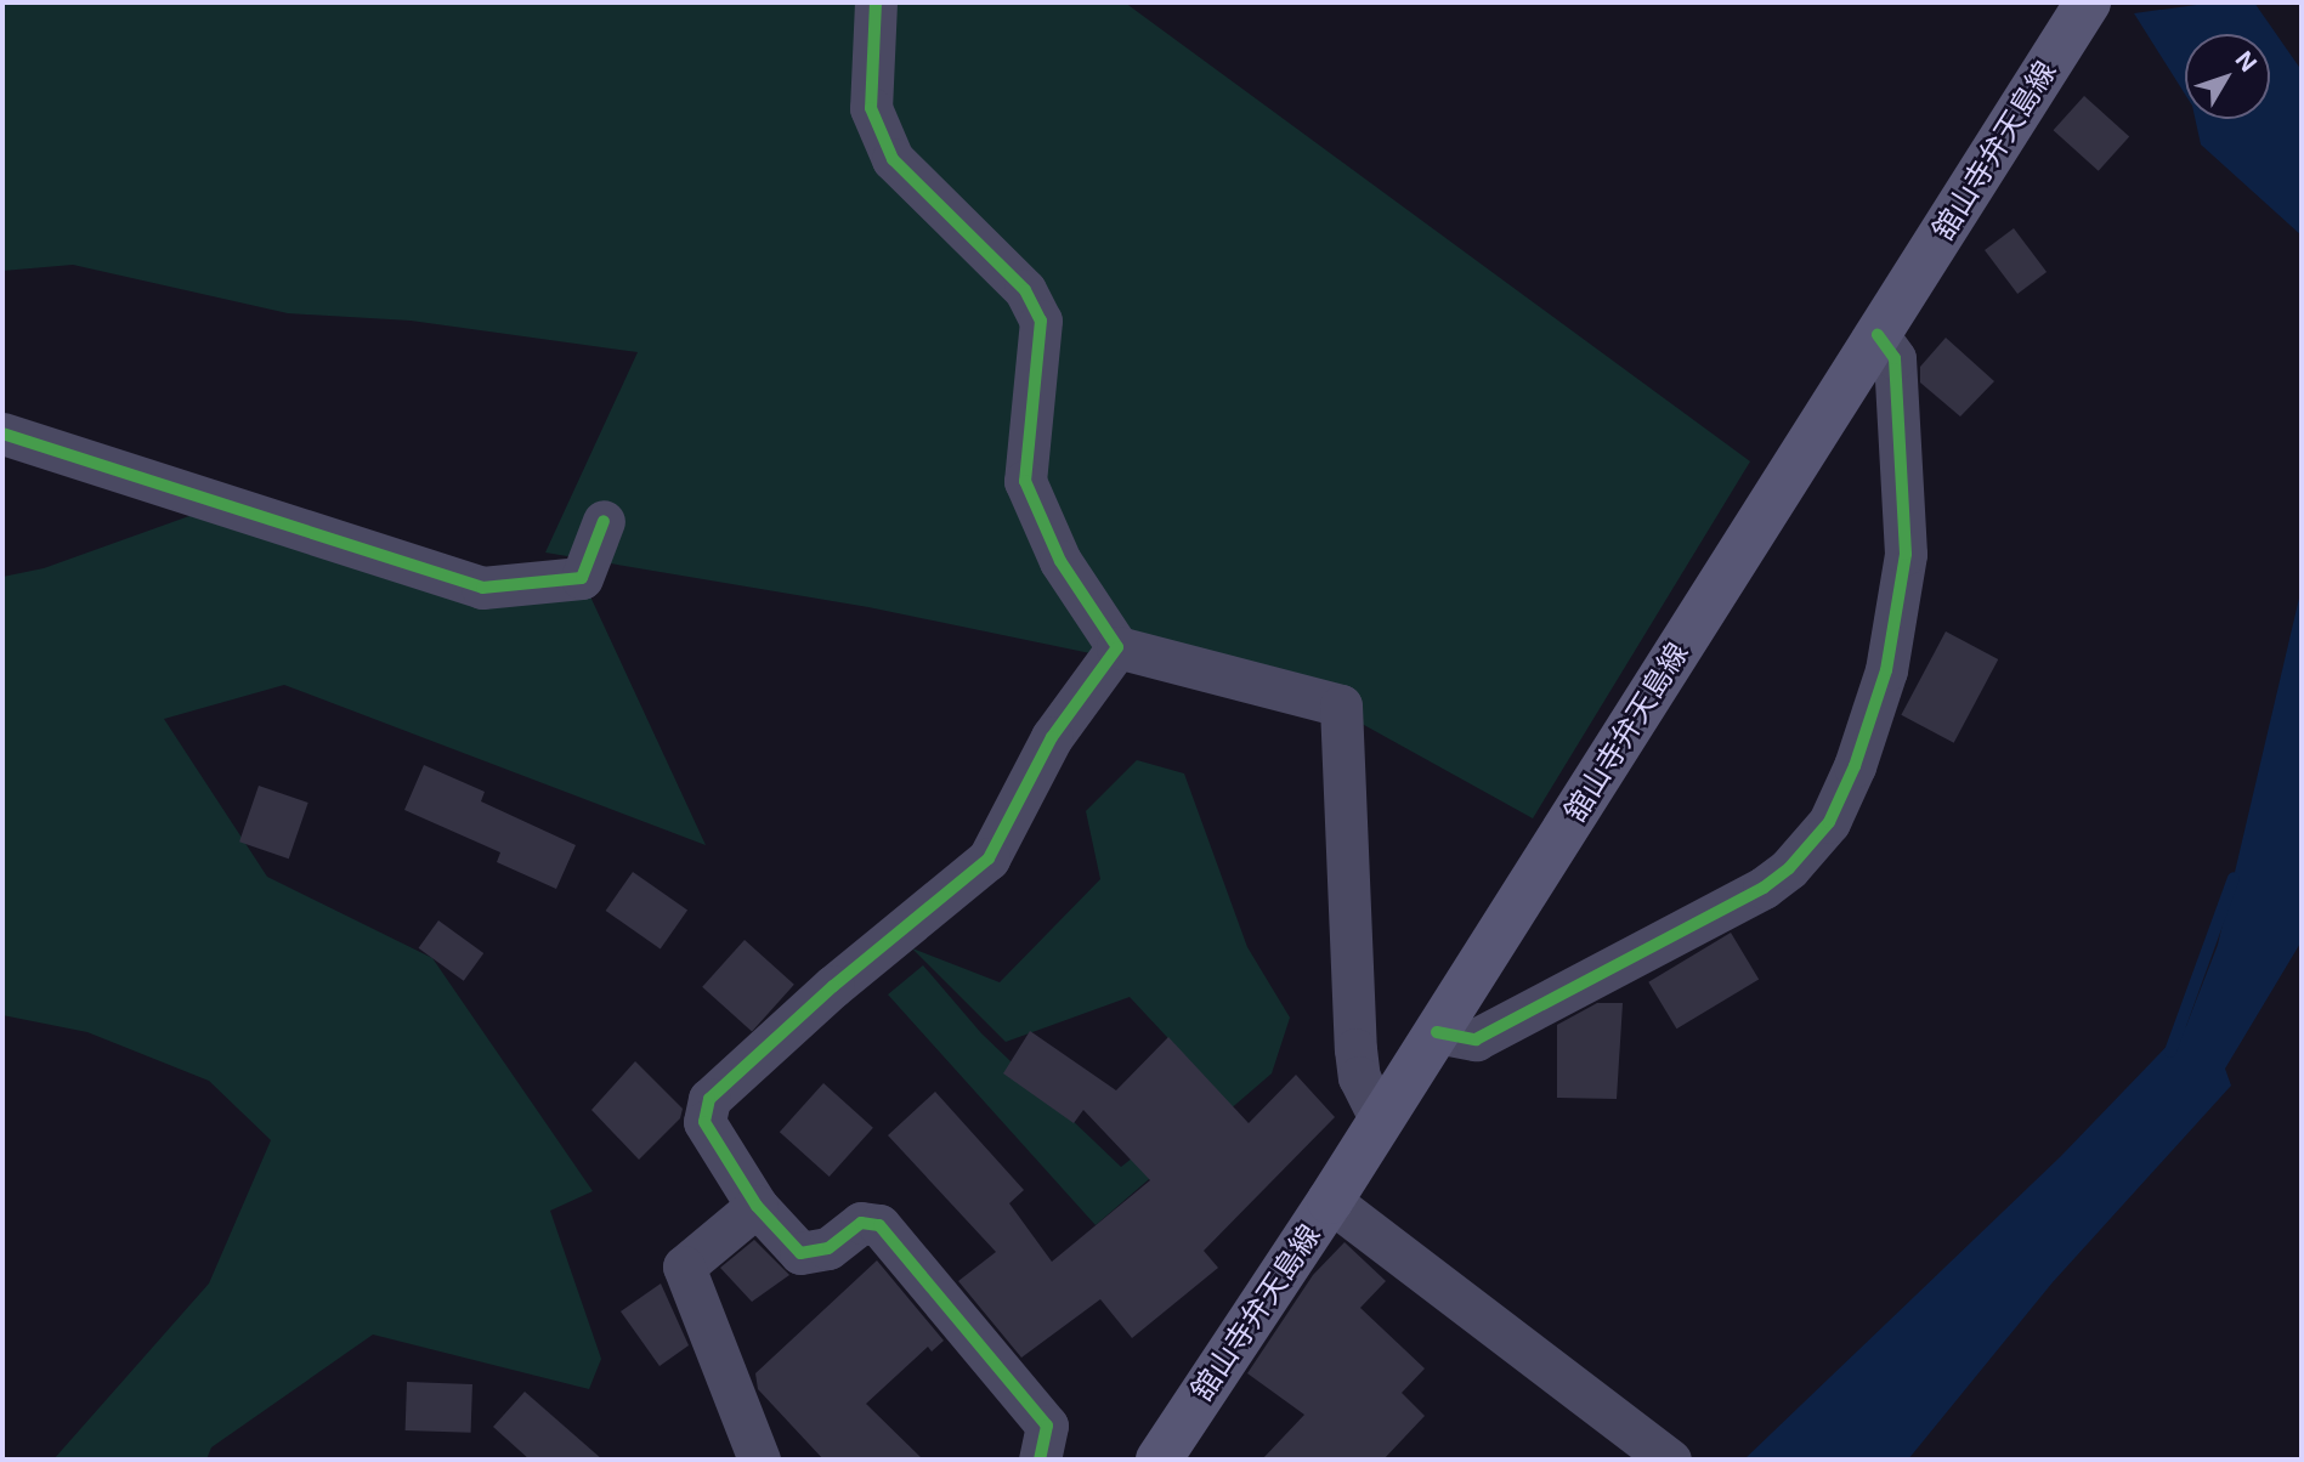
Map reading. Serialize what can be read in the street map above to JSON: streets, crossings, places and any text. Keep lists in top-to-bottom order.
{
  "streets": {
    "main road": ["舘山寺弁天島線"]
  },
  "north": "top right"
}
